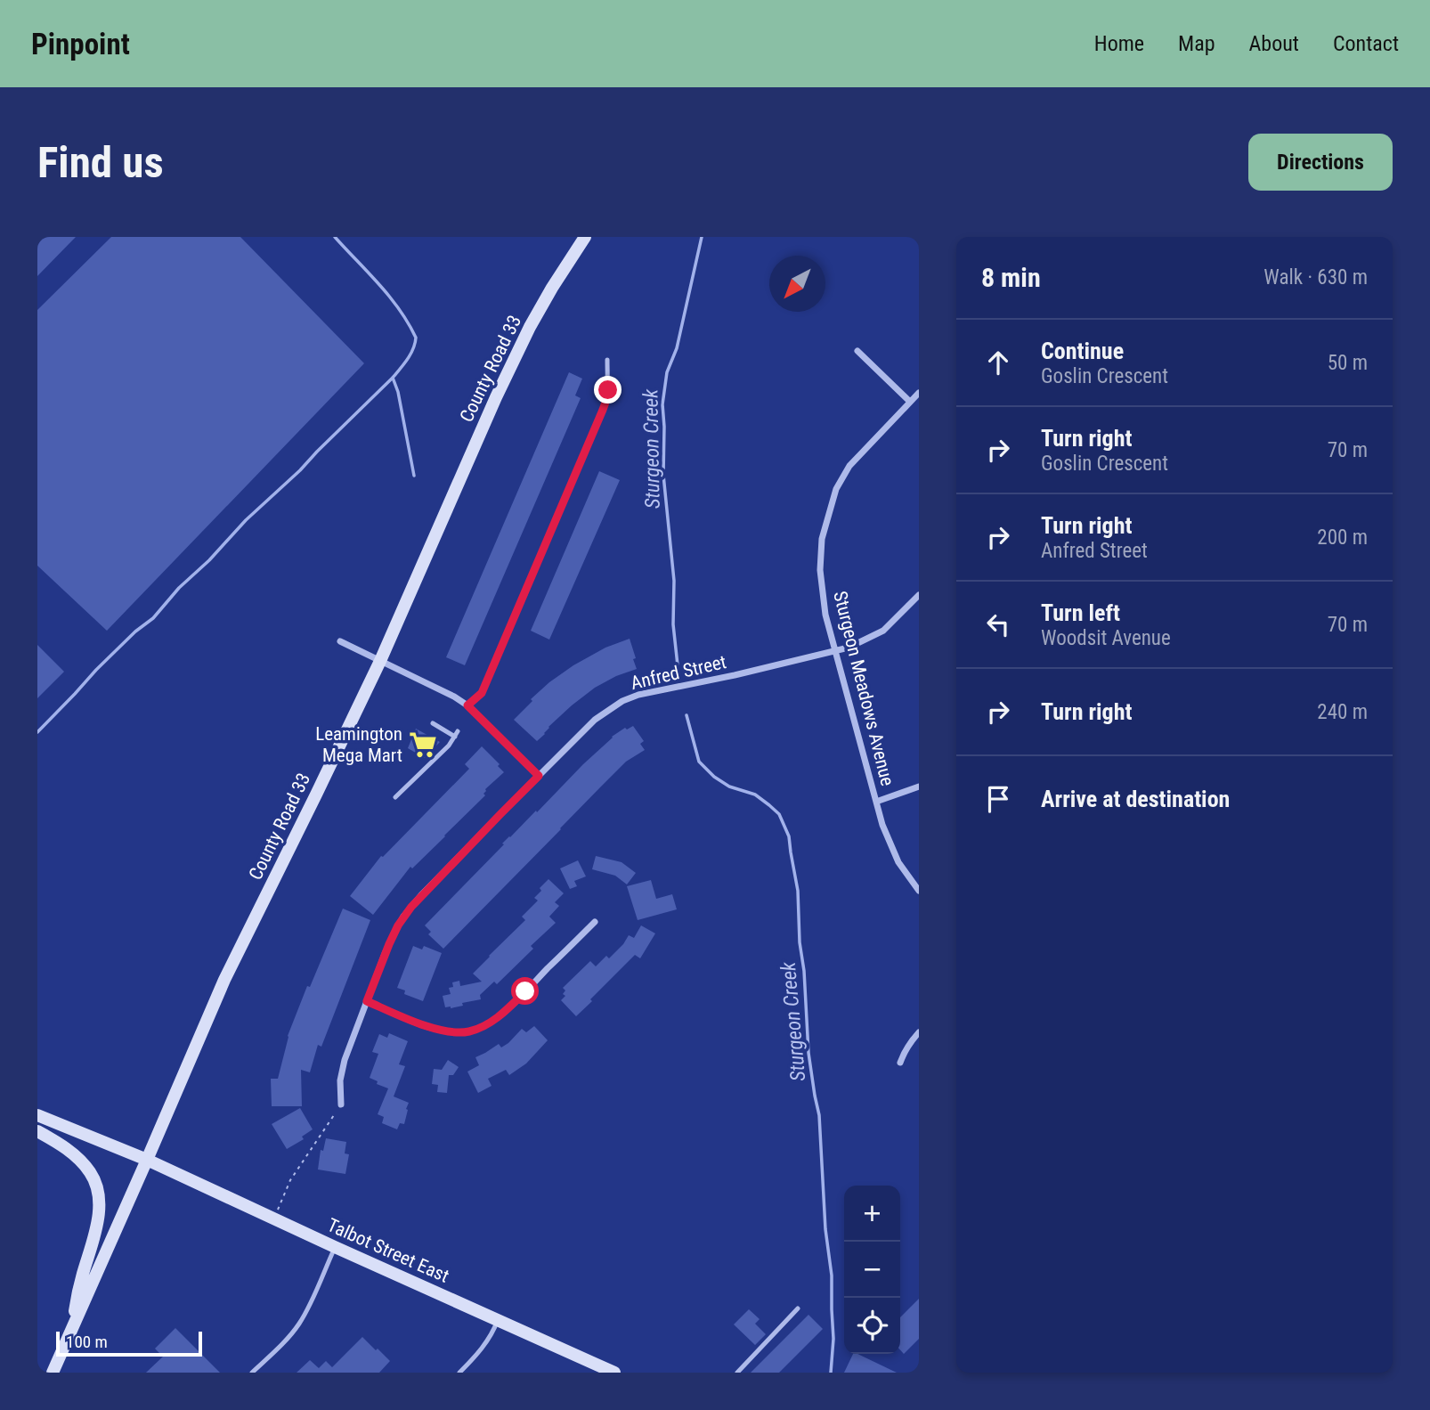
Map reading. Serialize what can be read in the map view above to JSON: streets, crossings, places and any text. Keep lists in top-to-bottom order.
{
  "streets": {
    "main road": ["County Road 33", "Talbot Street East"],
    "street": ["Anfred Street", "Sturgeon Meadows Avenue"]
  },
  "crossings": [
    ["County Road 33", "Talbot Street East"],
    ["Anfred Street", "Sturgeon Meadows Avenue"]
  ],
  "water": ["Sturgeon Creek"],
  "places": {
    "supermarket": ["Leamington Mega Mart"]
  },
  "scale_bar": "100 m",
  "north": "bottom left",
  "page": {
    "header": "Pinpoint",
    "nav": [
      "Home",
      "Map",
      "About",
      "Contact"
    ],
    "buttons": "Directions",
    "title": "Find us",
    "heading": ["8 min", "Walk · 630 m"],
    "list": [
      ["Continue", "Goslin Crescent", "50 m"],
      ["Turn right", "Goslin Crescent", "70 m"],
      ["Turn right", "Anfred Street", "200 m"],
      ["Turn left", "Woodsit Avenue", "70 m"],
      ["Turn right", "240 m"],
      "Arrive at destination"
    ],
    "map_buttons": ["+", "−"],
    "scale": "100 m"
  }
}
